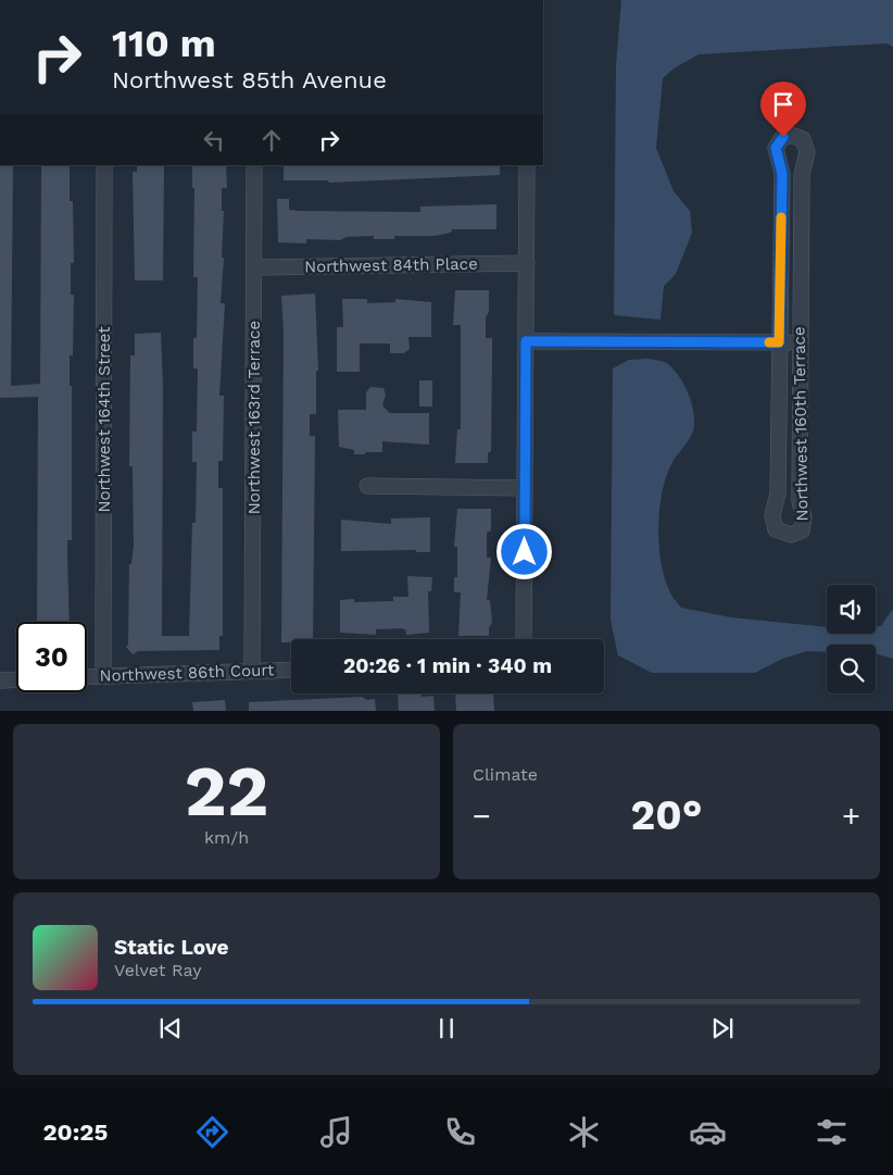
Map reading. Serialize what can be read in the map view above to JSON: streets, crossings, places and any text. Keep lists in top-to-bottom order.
{
  "streets": {
    "street": [
      "Northwest 84th Place",
      "Northwest 163rd Terrace",
      "Northwest 164th Street",
      "Northwest 160th Terrace",
      "Northwest 86th Court"
    ]
  },
  "crossings": [
    ["Northwest 84th Place", "Northwest 163rd Terrace"],
    ["Northwest 163rd Terrace", "Northwest 86th Court"],
    ["Northwest 164th Street", "Northwest 86th Court"]
  ],
  "page": {
    "turn": ["110 m", "Northwest 85th Avenue"],
    "limit": "30",
    "trip": "20:26 · 1 min · 340 m",
    "tile": [
      ["22", "km/h"],
      "Climate"
    ],
    "heat": ["−", "20°", "+"],
    "song": ["Static Love", "Velvet Ray"],
    "tabs": "20:25"
  }
}
